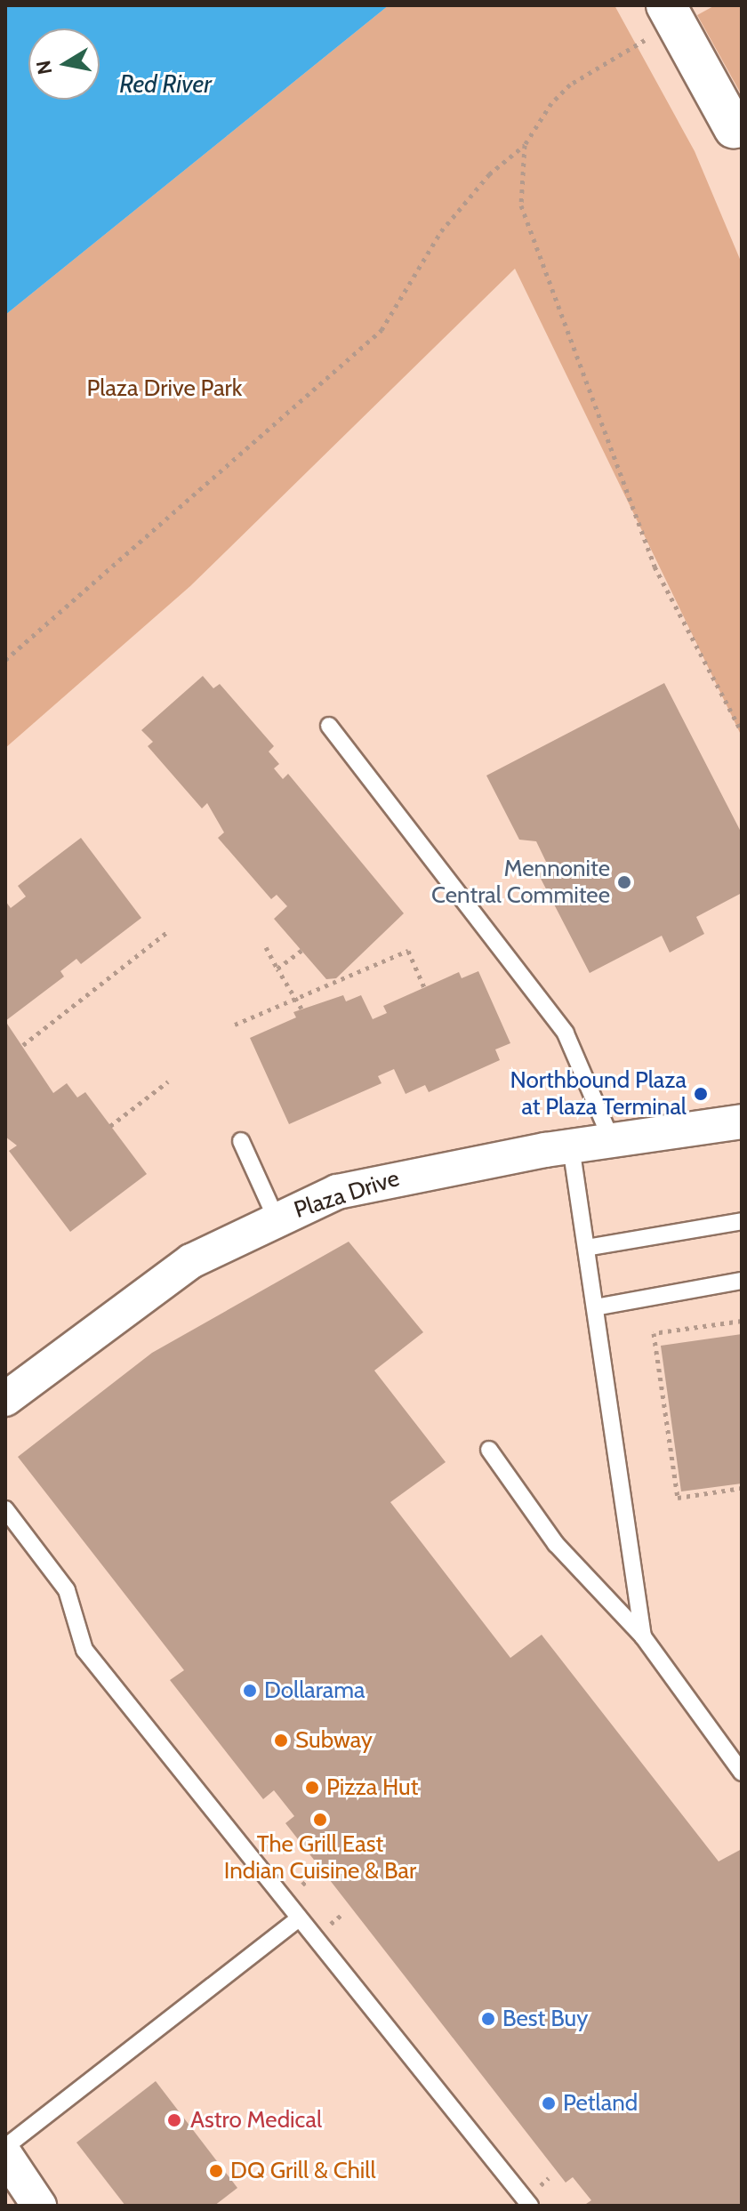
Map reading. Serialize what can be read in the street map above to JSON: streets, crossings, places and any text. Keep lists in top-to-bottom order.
{
  "streets": {
    "street": ["Plaza Drive"]
  },
  "water": ["Red River"],
  "parks": ["Plaza Drive Park"],
  "places": [
    "Mennonite Central Commitee",
    "Northbound Plaza at Plaza Terminal",
    "Dollarama",
    "Subway",
    "Pizza Hut",
    "The Grill East Indian Cuisine & Bar",
    "Best Buy",
    "Petland",
    "Astro Medical",
    "DQ Grill & Chill"
  ],
  "north": "left"
}
